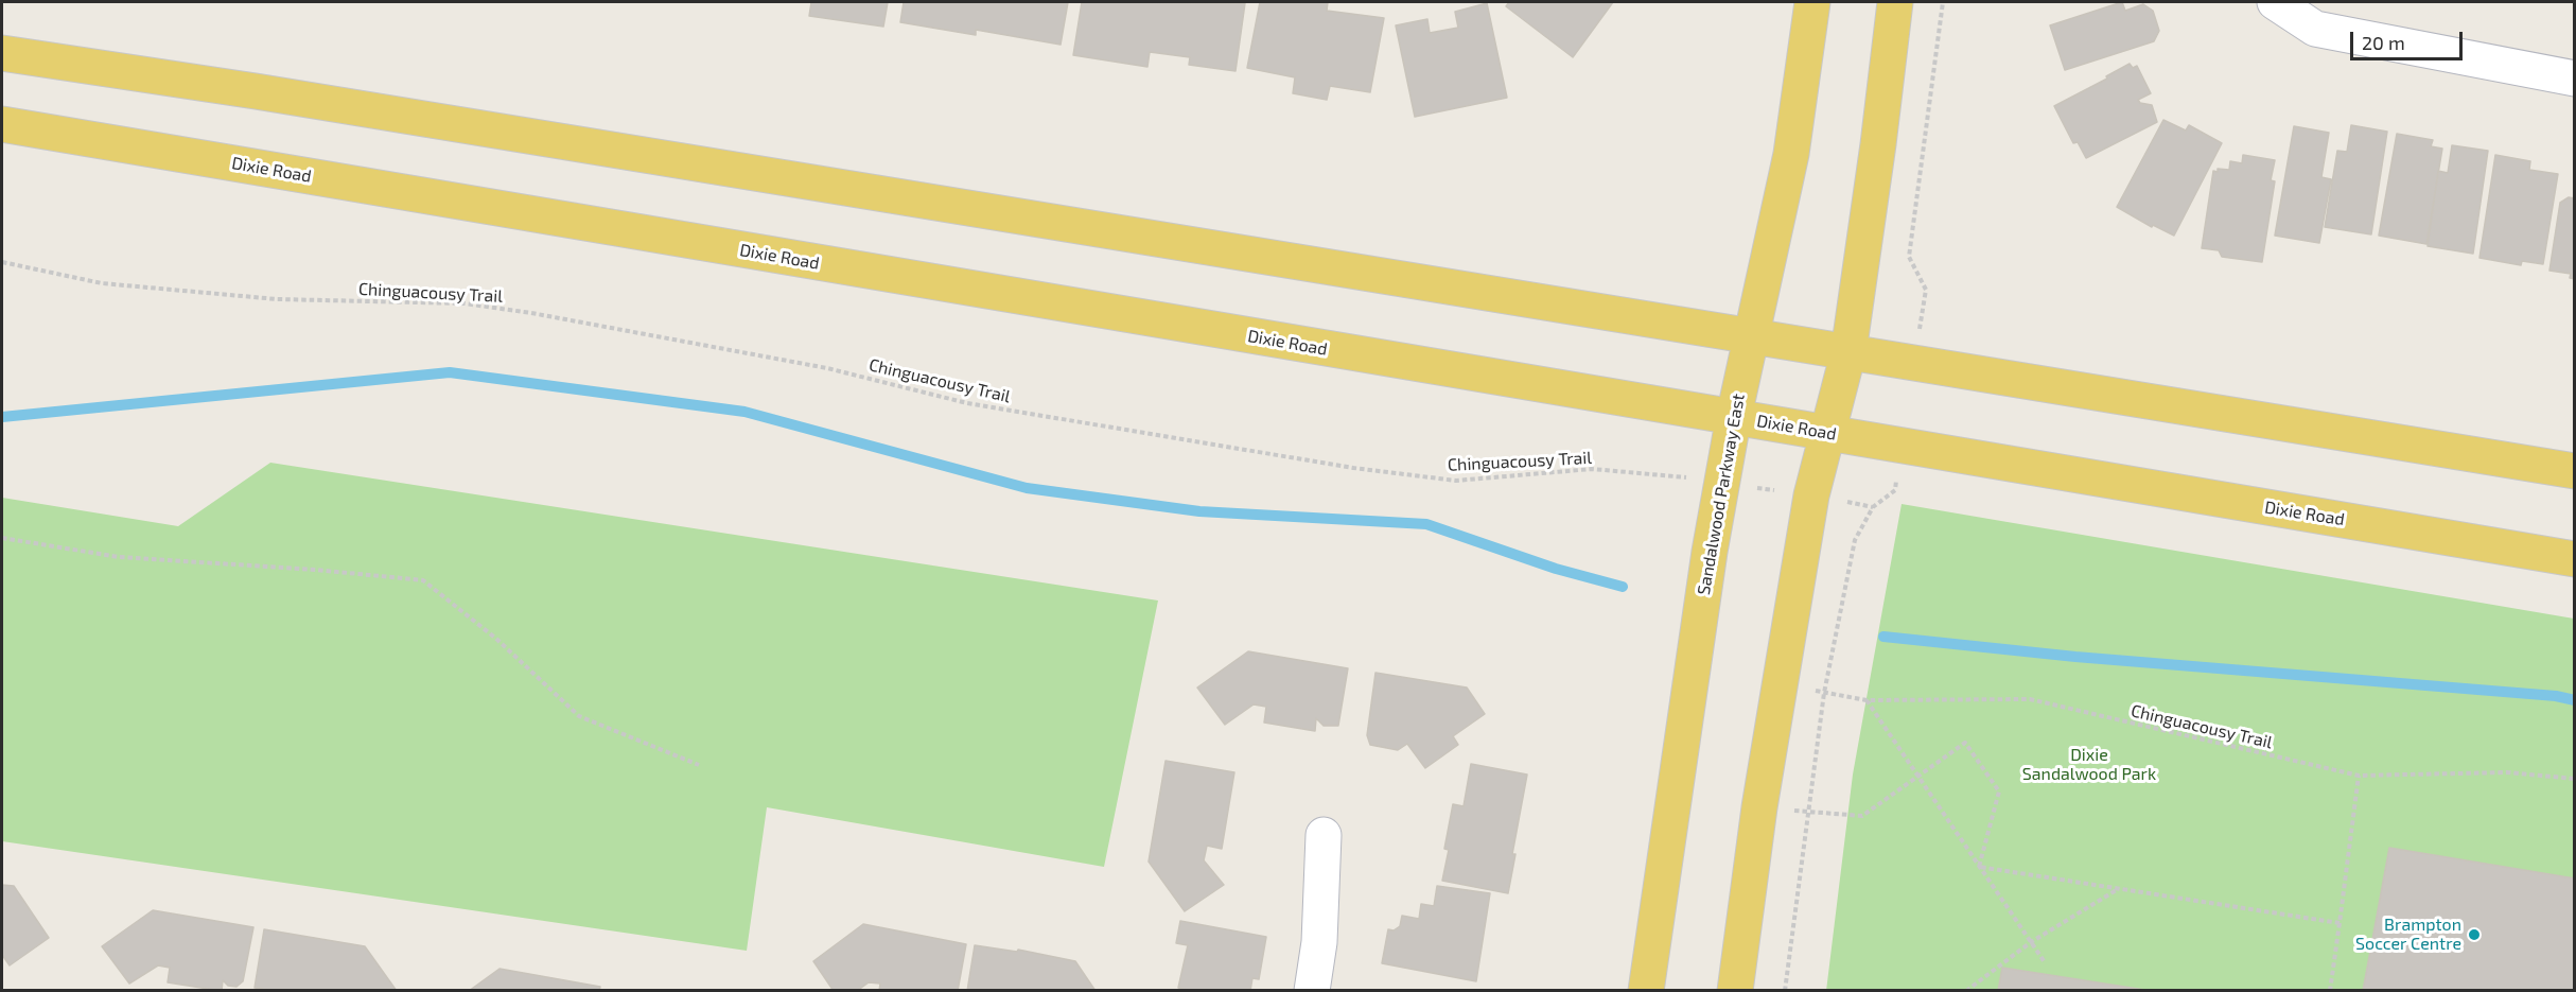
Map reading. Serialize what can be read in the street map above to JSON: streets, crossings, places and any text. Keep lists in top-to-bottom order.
{
  "streets": {
    "main road": ["Dixie Road", "Sandalwood Parkway East"],
    "path": ["Chinguacousy Trail"]
  },
  "crossings": [
    ["Dixie Road", "Sandalwood Parkway East"],
    ["Chinguacousy Trail", "Sandalwood Parkway East"]
  ],
  "parks": ["Dixie Sandalwood Park"],
  "places": ["Brampton Soccer Centre"],
  "scale_bar": "20 m"
}
